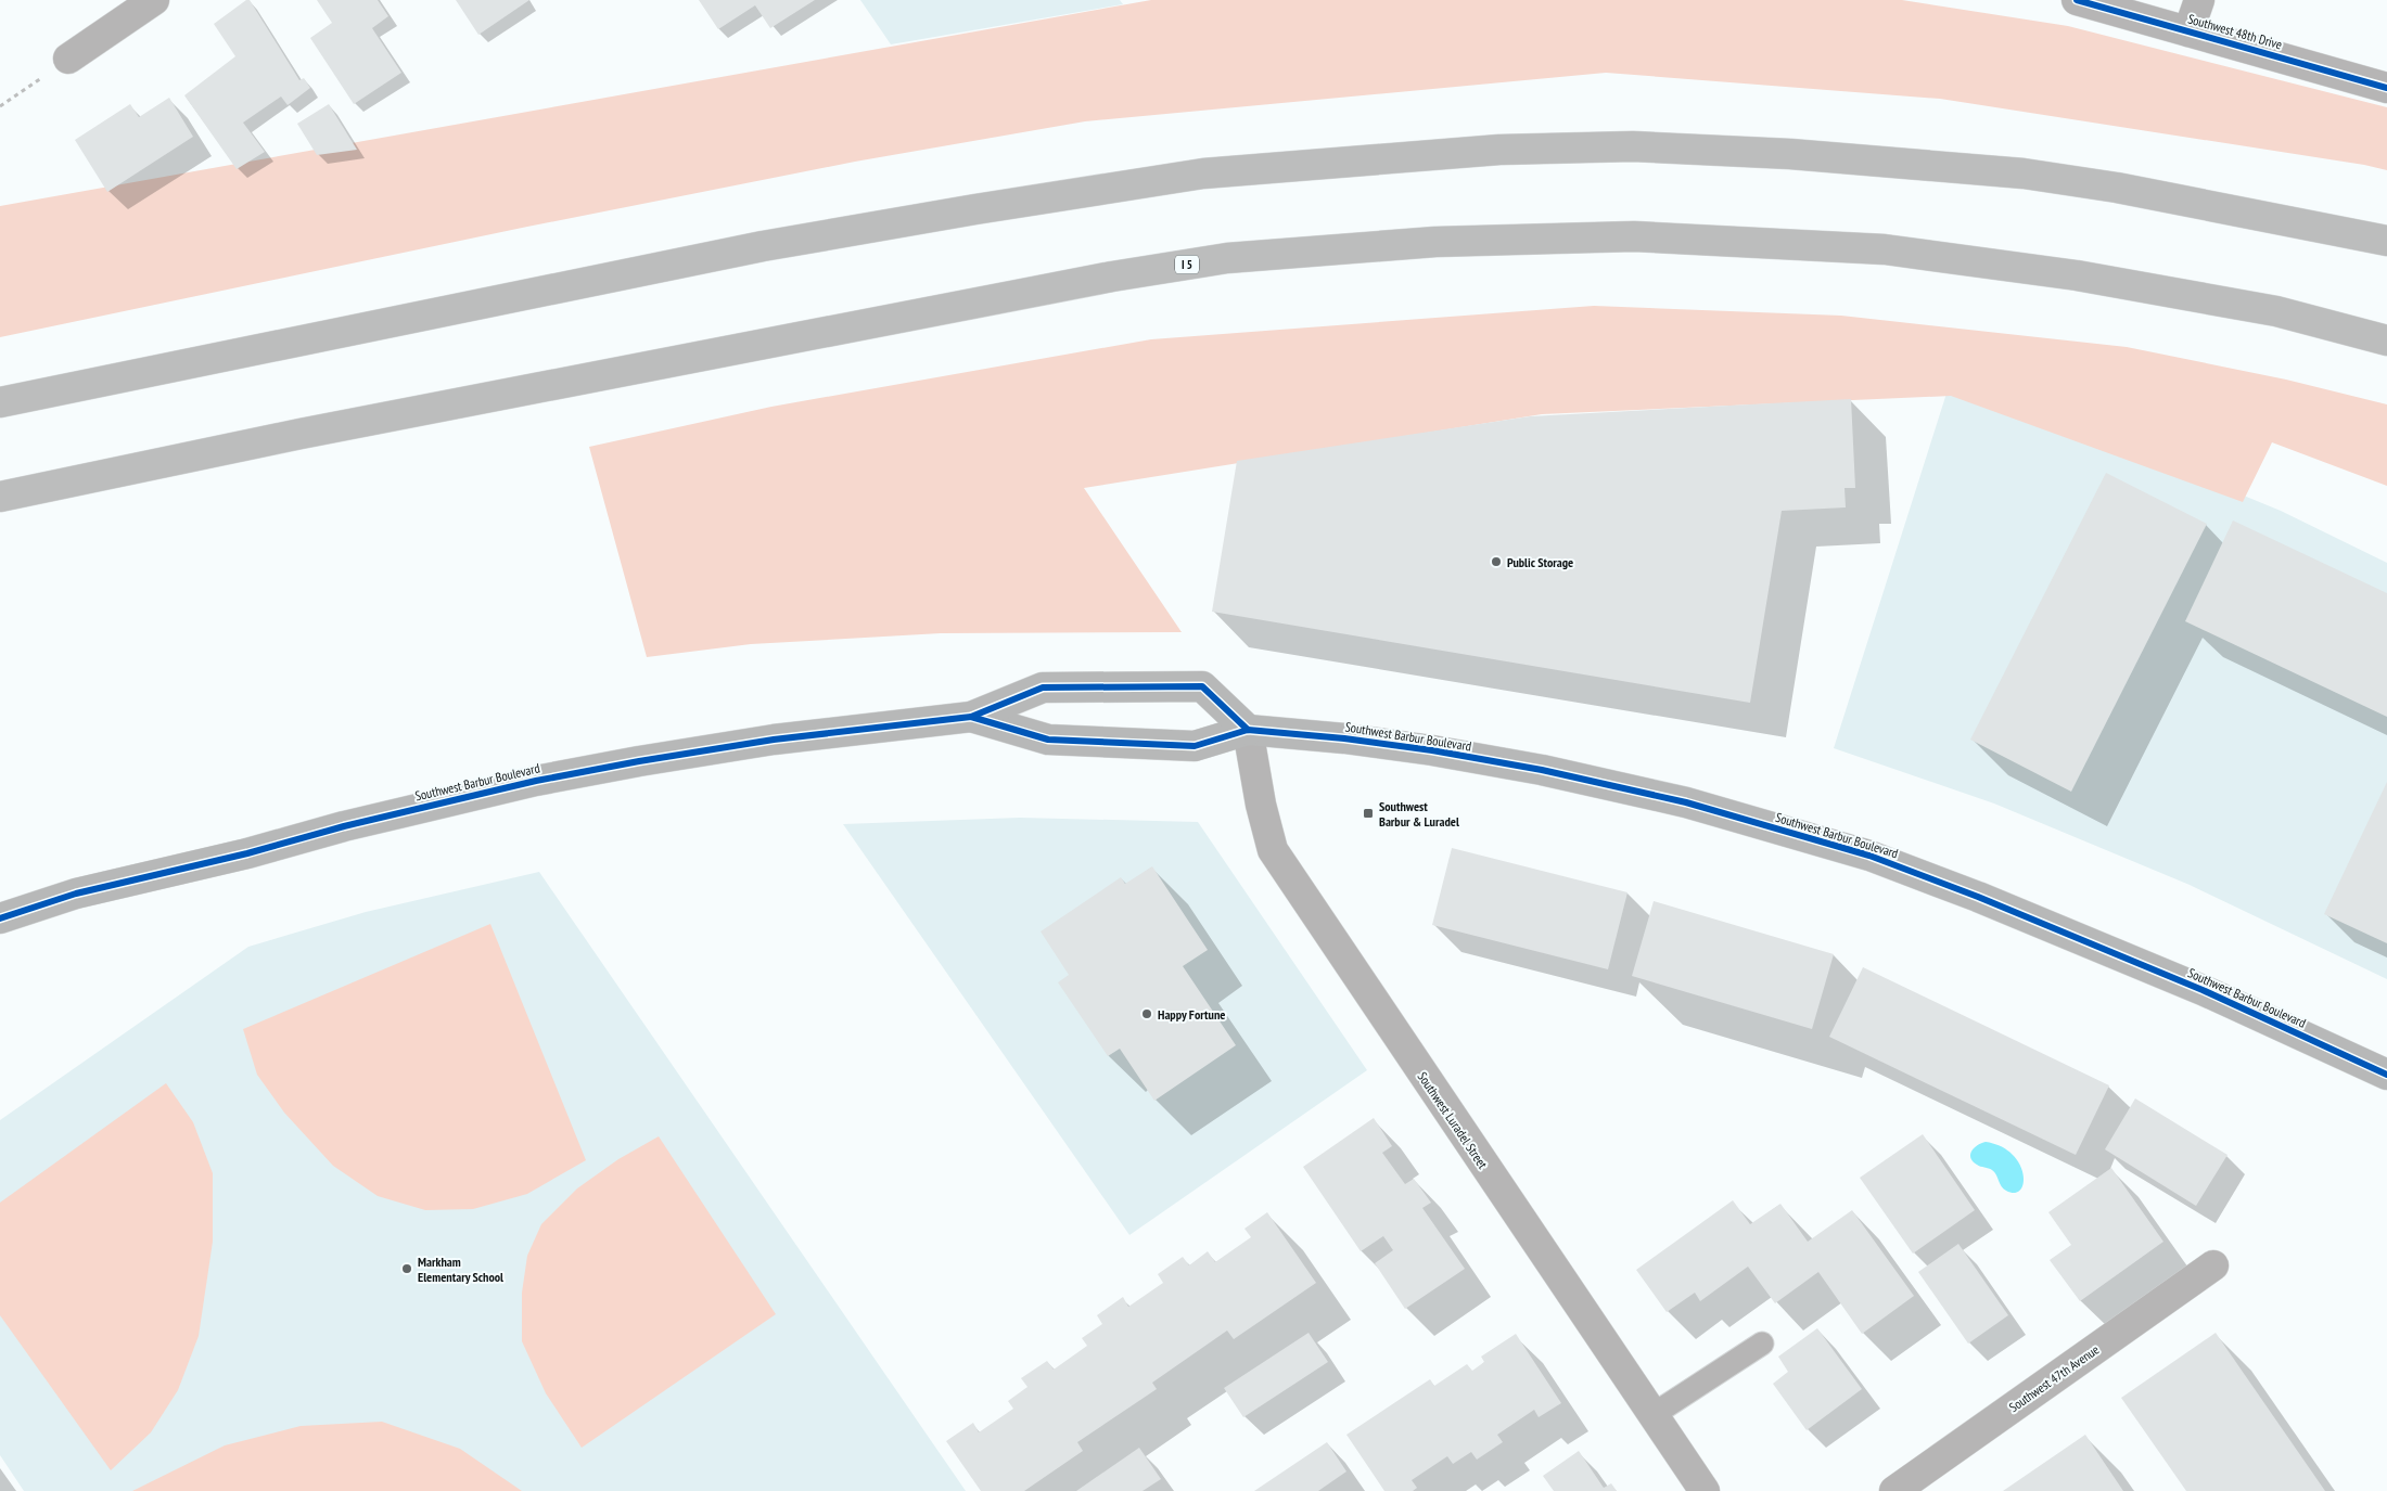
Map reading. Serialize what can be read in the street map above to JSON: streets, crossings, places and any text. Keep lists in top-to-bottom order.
{
  "streets": {
    "highway": ["I 5"],
    "main road": ["Southwest Barbur Boulevard"],
    "street": ["Southwest 48th Drive", "Southwest Luradel Street", "Southwest 47th Avenue"]
  },
  "crossings": [
    ["Southwest Barbur Boulevard", "Southwest Luradel Street"]
  ],
  "places": {
    "other": ["Public Storage", "Happy Fortune", "Markham Elementary School"],
    "transit": ["Southwest Barbur & Luradel"]
  }
}
